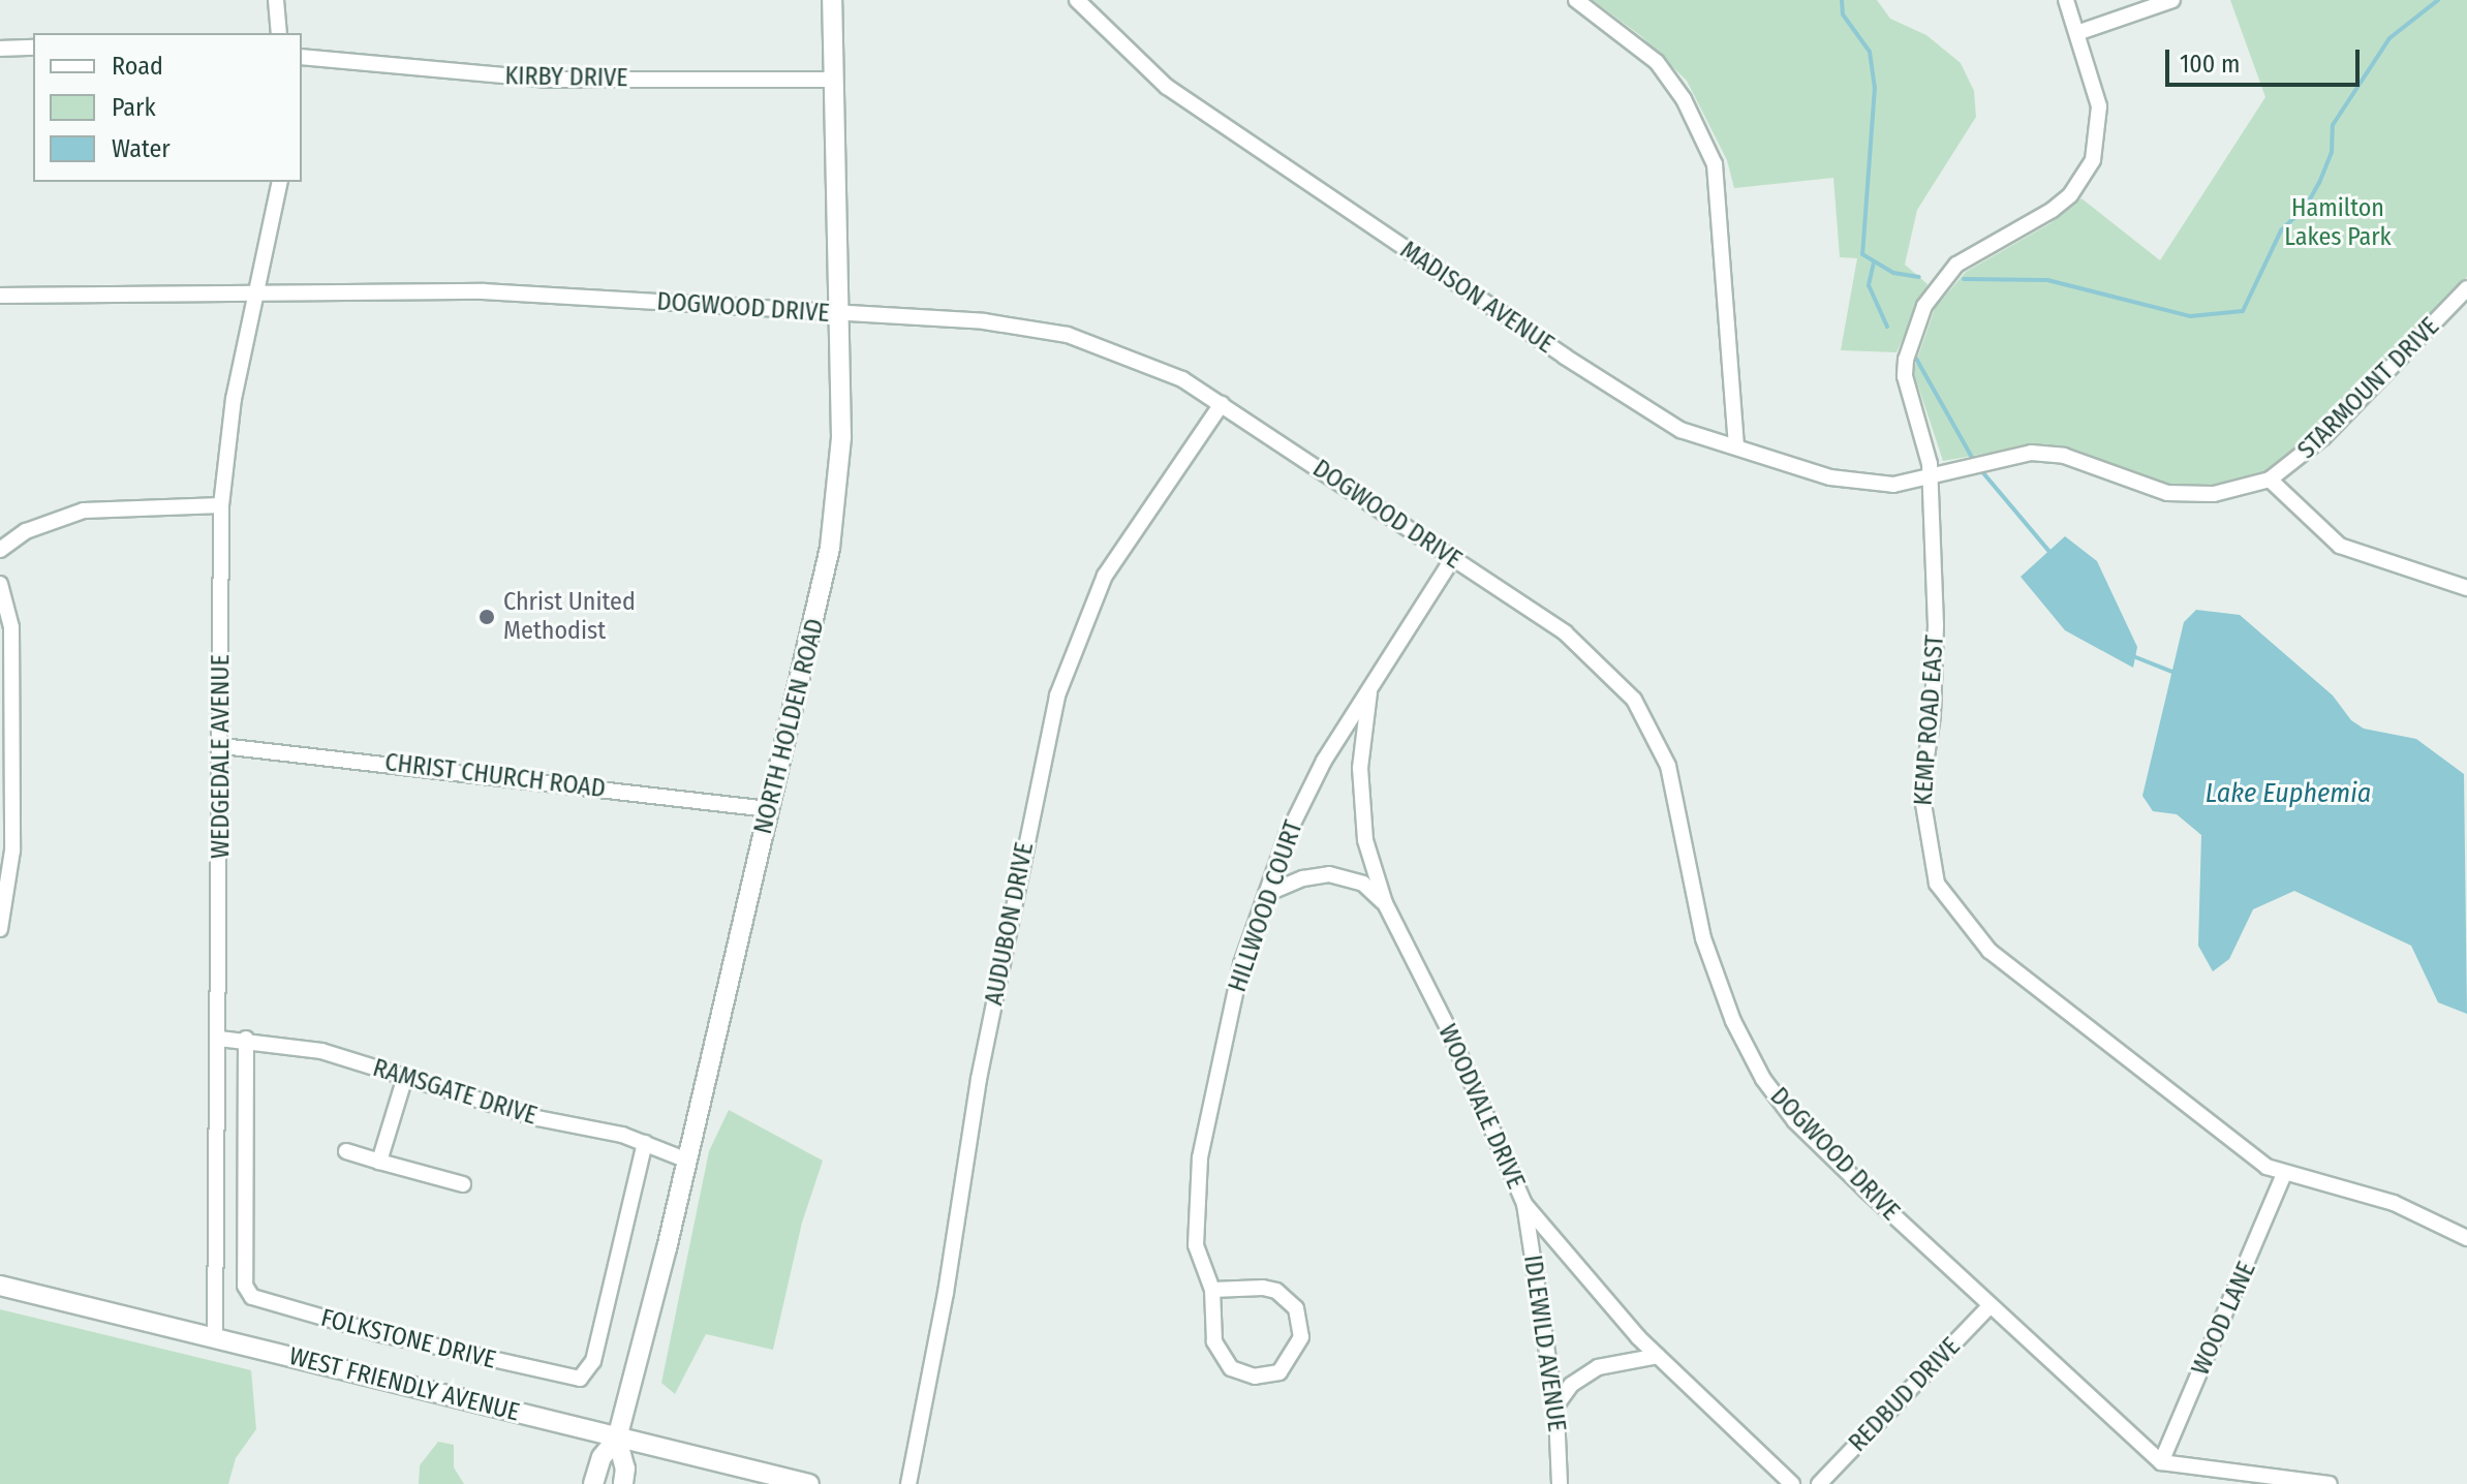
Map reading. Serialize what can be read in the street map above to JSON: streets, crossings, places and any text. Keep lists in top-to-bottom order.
{
  "streets": {
    "main road": ["NORTH HOLDEN ROAD", "WEST FRIENDLY AVENUE"],
    "street": [
      "KIRBY DRIVE",
      "MADISON AVENUE",
      "DOGWOOD DRIVE",
      "STARMOUNT DRIVE",
      "KEMP ROAD EAST",
      "WEDGEDALE AVENUE",
      "CHRIST CHURCH ROAD",
      "HILLWOOD COURT",
      "AUDUBON DRIVE",
      "RAMSGATE DRIVE",
      "WOODVALE DRIVE",
      "WOOD LANE",
      "FOLKSTONE DRIVE",
      "IDLEWILD AVENUE",
      "REDBUD DRIVE"
    ]
  },
  "crossings": [
    ["KIRBY DRIVE", "NORTH HOLDEN ROAD"],
    ["MADISON AVENUE", "STARMOUNT DRIVE"],
    ["MADISON AVENUE", "KEMP ROAD EAST"],
    ["DOGWOOD DRIVE", "NORTH HOLDEN ROAD"],
    ["DOGWOOD DRIVE", "WEDGEDALE AVENUE"],
    ["DOGWOOD DRIVE", "HILLWOOD COURT"],
    ["DOGWOOD DRIVE", "AUDUBON DRIVE"],
    ["DOGWOOD DRIVE", "WOOD LANE"],
    ["DOGWOOD DRIVE", "REDBUD DRIVE"],
    ["STARMOUNT DRIVE", "KEMP ROAD EAST"],
    ["KEMP ROAD EAST", "WOOD LANE"],
    ["NORTH HOLDEN ROAD", "CHRIST CHURCH ROAD"],
    ["NORTH HOLDEN ROAD", "RAMSGATE DRIVE"],
    ["NORTH HOLDEN ROAD", "WEST FRIENDLY AVENUE"],
    ["WEDGEDALE AVENUE", "CHRIST CHURCH ROAD"],
    ["WEDGEDALE AVENUE", "RAMSGATE DRIVE"],
    ["WEDGEDALE AVENUE", "WEST FRIENDLY AVENUE"],
    ["HILLWOOD COURT", "WOODVALE DRIVE"],
    ["RAMSGATE DRIVE", "FOLKSTONE DRIVE"],
    ["WOODVALE DRIVE", "IDLEWILD AVENUE"]
  ],
  "water": ["Lake Euphemia"],
  "parks": ["Hamilton Lakes Park"],
  "places": ["Christ United Methodist"],
  "legend": ["Road", "Park", "Water"],
  "scale_bar": "100 m"
}
